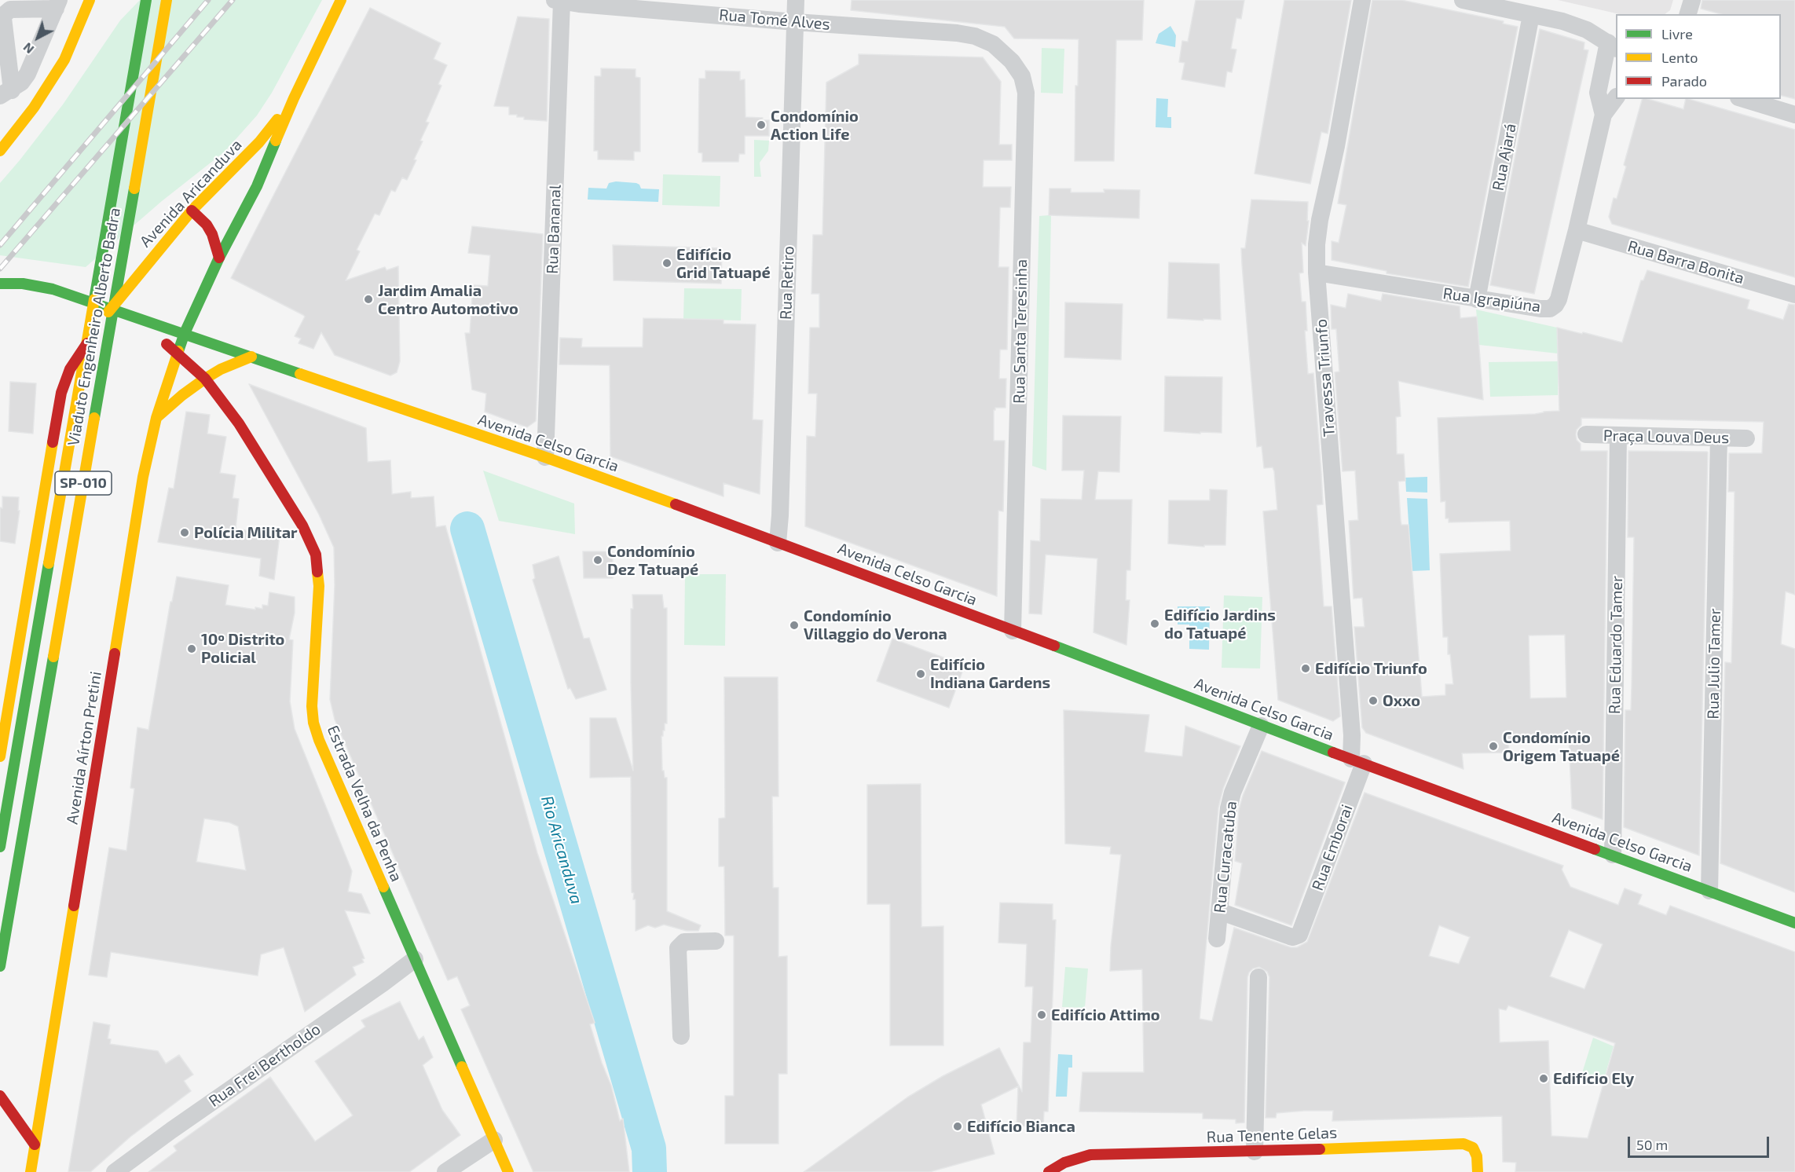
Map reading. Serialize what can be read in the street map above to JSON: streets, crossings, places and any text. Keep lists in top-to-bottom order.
{
  "streets": {
    "main road": [
      "Avenida Aricanduva",
      "Viaduto Engenheiro Alberto Badra",
      "Avenida Celso Garcia",
      "SP-010",
      "Avenida Aírton Pretini",
      "Estrada Velha da Penha",
      "Rua Tenente Gelas"
    ],
    "street": [
      "Rua Tomé Alves",
      "Rua Ajará",
      "Rua Bananal",
      "Rua Barra Bonita",
      "Rua Retiro",
      "Rua Igrapiúna",
      "Rua Santa Teresinha",
      "Travessa Triunfo",
      "Praça Louva Deus",
      "Rua Eduardo Tamer",
      "Rua Julio Tamer",
      "Rua Emborai",
      "Rua Curacatuba",
      "Rua Frei Bertholdo"
    ]
  },
  "crossings": [
    ["Rua Tomé Alves", "Rua Bananal"],
    ["Rua Tomé Alves", "Rua Retiro"],
    ["Rua Tomé Alves", "Rua Santa Teresinha"],
    ["Rua Ajará", "Rua Igrapiúna"],
    ["Avenida Aricanduva", "Avenida Celso Garcia"],
    ["Avenida Aricanduva", "Avenida Aírton Pretini"],
    ["Rua Bananal", "Avenida Celso Garcia"],
    ["Rua Barra Bonita", "Rua Igrapiúna"],
    ["Rua Retiro", "Avenida Celso Garcia"],
    ["Rua Igrapiúna", "Travessa Triunfo"],
    ["Rua Santa Teresinha", "Avenida Celso Garcia"],
    ["Travessa Triunfo", "Avenida Celso Garcia"],
    ["Travessa Triunfo", "Rua Emborai"],
    ["Praça Louva Deus", "Rua Eduardo Tamer"],
    ["Praça Louva Deus", "Rua Julio Tamer"],
    ["Avenida Celso Garcia", "Rua Eduardo Tamer"],
    ["Avenida Celso Garcia", "Rua Julio Tamer"],
    ["Avenida Celso Garcia", "Avenida Aírton Pretini"],
    ["Avenida Celso Garcia", "Estrada Velha da Penha"],
    ["Avenida Celso Garcia", "Rua Emborai"],
    ["Avenida Celso Garcia", "Rua Curacatuba"],
    ["Avenida Aírton Pretini", "Estrada Velha da Penha"],
    ["Estrada Velha da Penha", "Rua Frei Bertholdo"],
    ["Rua Emborai", "Rua Curacatuba"]
  ],
  "water": ["Rio Aricanduva"],
  "places": [
    "Condomínio Action Life",
    "Edifício Grid Tatuapé",
    "Jardim Amalia Centro Automotivo",
    "Polícia Militar",
    "Condomínio Dez Tatuapé",
    "Edifício Jardins do Tatuapé",
    "Condomínio Villaggio do Verona",
    "10º Distrito Policial",
    "Edifício Triunfo",
    "Edifício Indiana Gardens",
    "Oxxo",
    "Condomínio Origem Tatuapé",
    "Edifício Attimo",
    "Edifício Ely",
    "Edifício Bianca"
  ],
  "legend": ["Livre", "Lento", "Parado"],
  "scale_bar": "50 m",
  "north": "bottom left"
}
